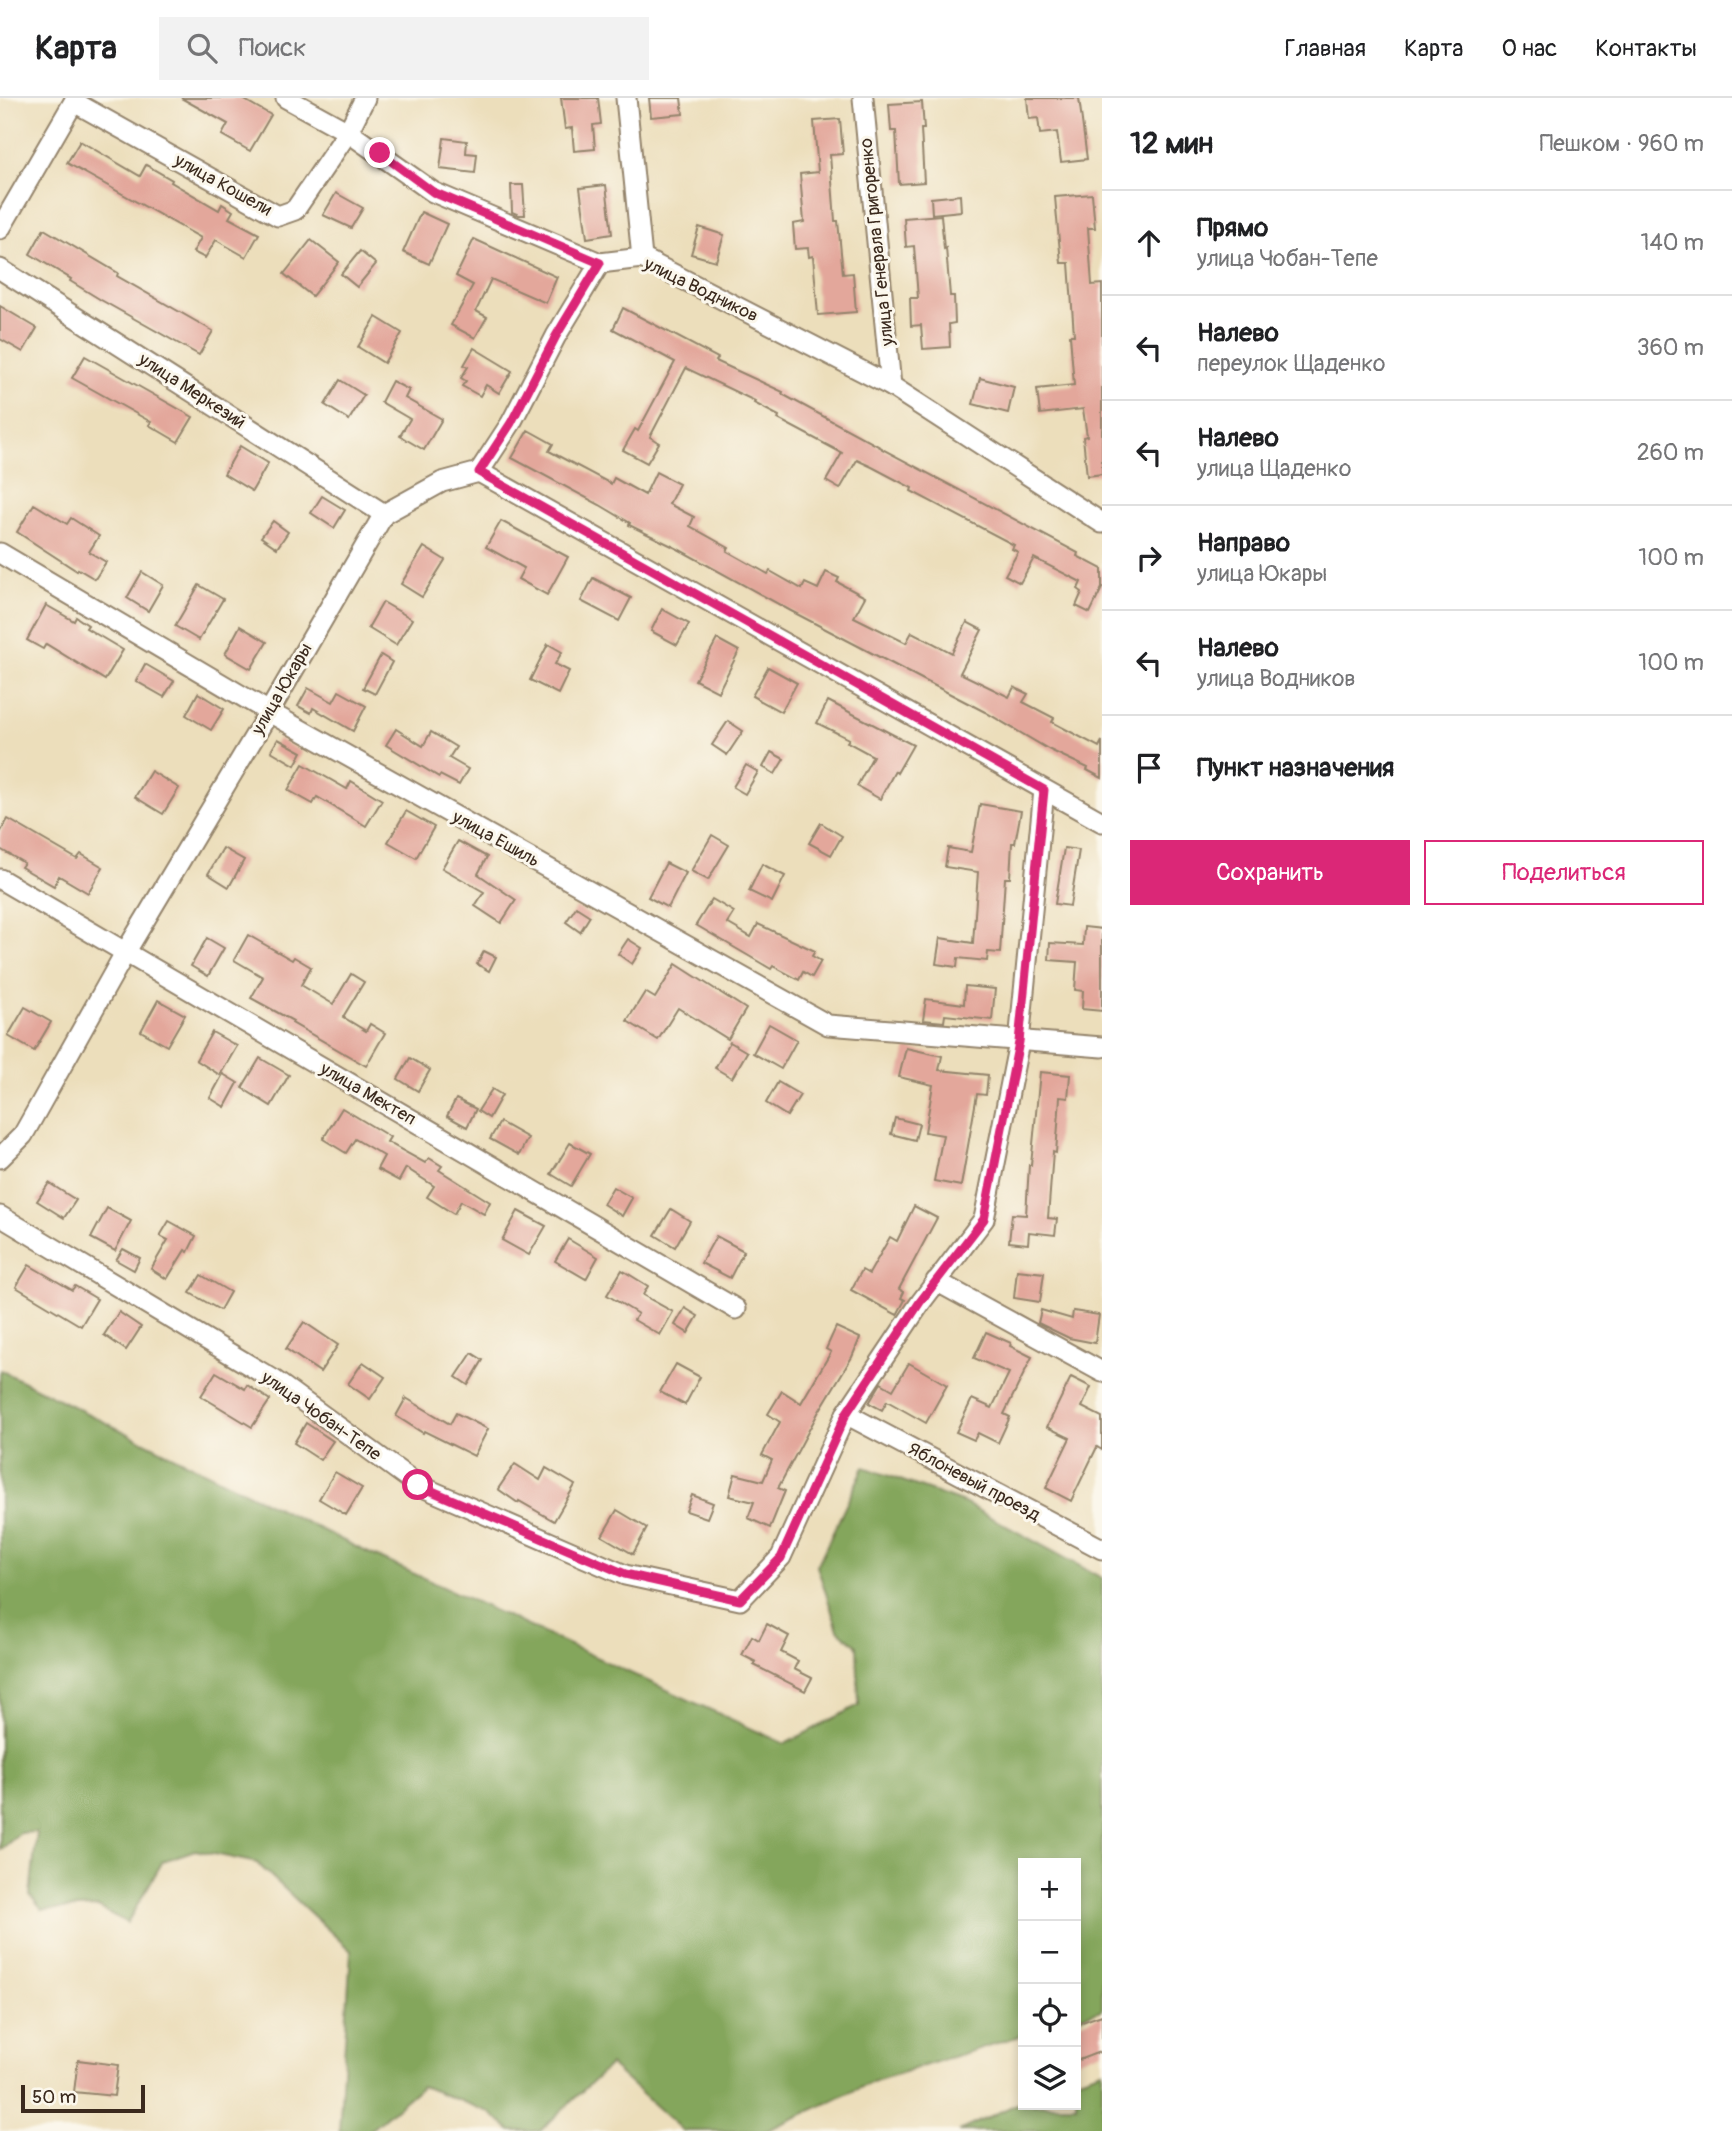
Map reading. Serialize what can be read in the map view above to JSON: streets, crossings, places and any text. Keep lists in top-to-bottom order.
{
  "streets": {
    "street": [
      "улица Кошели",
      "улица Генерала Григоренко",
      "улица Водников",
      "улица Меркезий",
      "улица Юкары",
      "улица Ешиль",
      "улица Мектеп",
      "улица Чобан-Тепе",
      "Яблоневый проезд"
    ]
  },
  "crossings": [
    ["улица Кошели", "улица Водников"],
    ["улица Генерала Григоренко", "улица Водников"],
    ["улица Меркезий", "улица Юкары"],
    ["улица Юкары", "улица Ешиль"],
    ["улица Юкары", "улица Мектеп"],
    ["улица Чобан-Тепе", "Яблоневый проезд"]
  ],
  "scale_bar": "50 m",
  "page": {
    "header": "Карта",
    "search": "Поиск",
    "nav": [
      "Главная",
      "Карта",
      "О нас",
      "Контакты"
    ],
    "heading": ["12 мин", "Пешком · 960 m"],
    "list": [
      ["Прямо", "улица Чобан-Тепе", "140 m"],
      ["Налево", "переулок Щаденко", "360 m"],
      ["Налево", "улица Щаденко", "260 m"],
      ["Направо", "улица Юкары", "100 m"],
      ["Налево", "улица Водников", "100 m"],
      "Пункт назначения"
    ],
    "buttons": ["Сохранить", "Поделиться"],
    "map_buttons": ["+", "−"],
    "scale": "50 m"
  }
}
